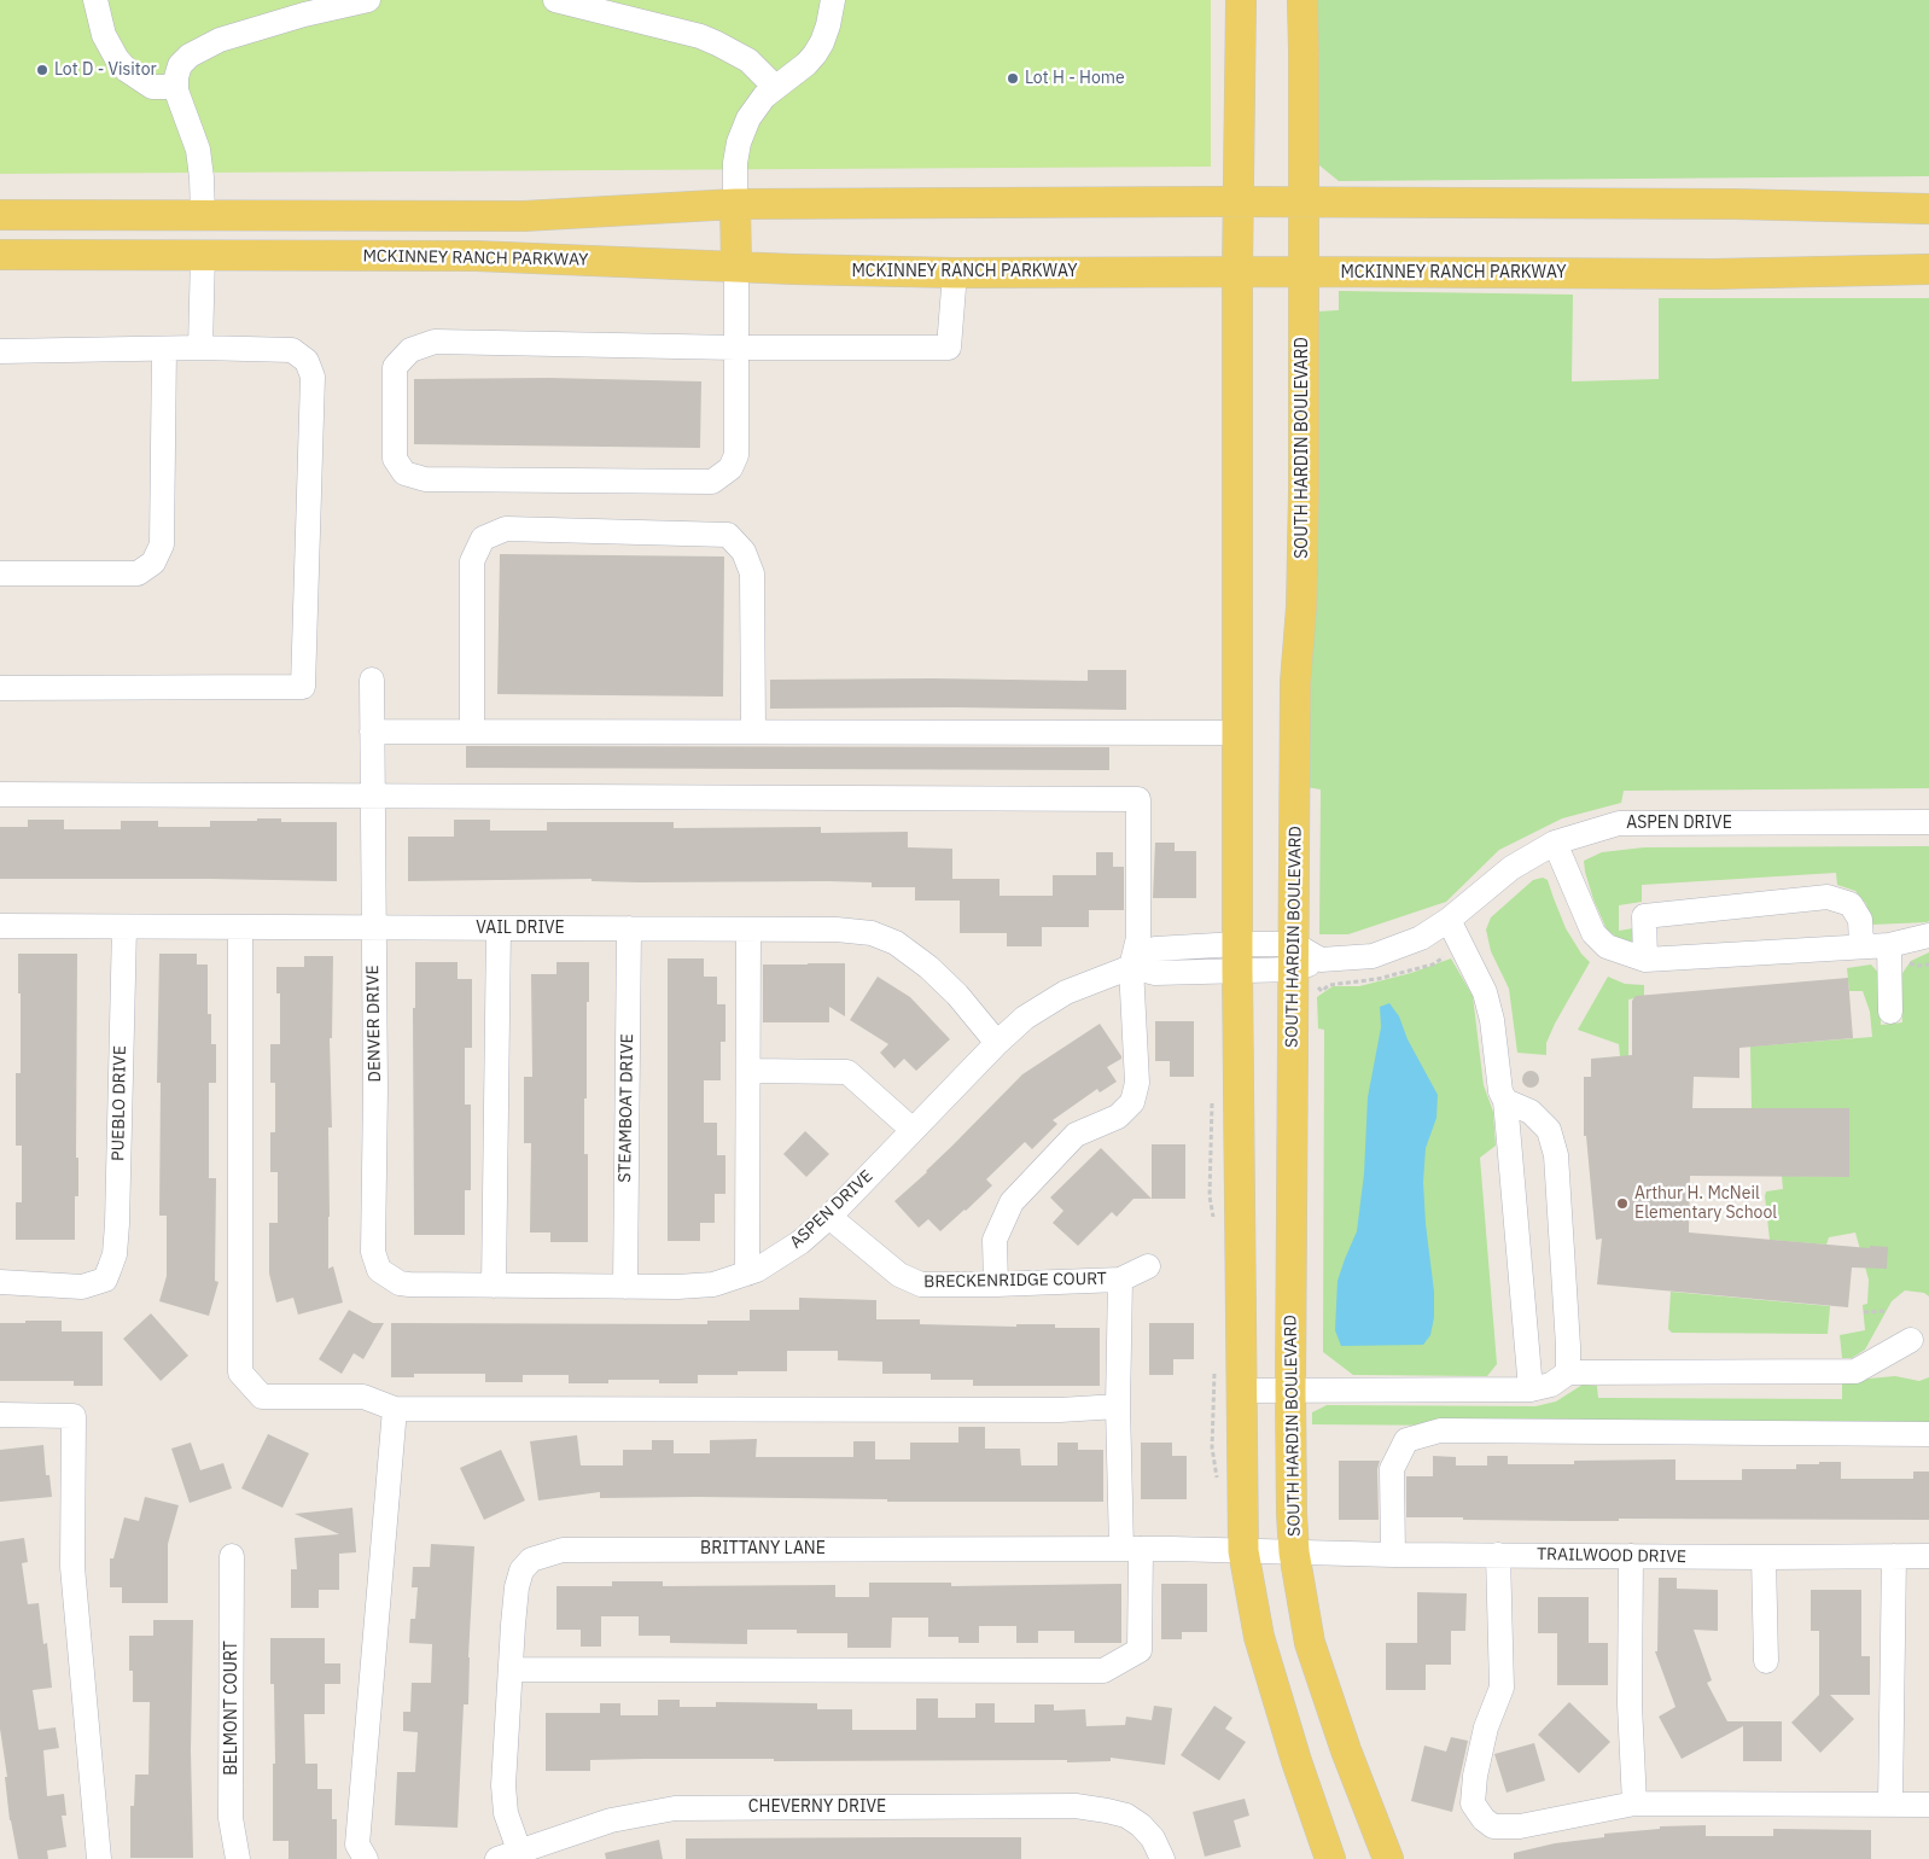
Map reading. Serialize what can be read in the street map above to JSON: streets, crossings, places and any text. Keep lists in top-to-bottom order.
{
  "streets": {
    "main road": ["MCKINNEY RANCH PARKWAY", "SOUTH HARDIN BOULEVARD"],
    "street": [
      "ASPEN DRIVE",
      "VAIL DRIVE",
      "DENVER DRIVE",
      "PUEBLO DRIVE",
      "STEAMBOAT DRIVE",
      "BRECKENRIDGE COURT",
      "BRITTANY LANE",
      "TRAILWOOD DRIVE",
      "BELMONT COURT",
      "CHEVERNY DRIVE"
    ]
  },
  "crossings": [
    ["MCKINNEY RANCH PARKWAY", "SOUTH HARDIN BOULEVARD"],
    ["SOUTH HARDIN BOULEVARD", "ASPEN DRIVE"],
    ["SOUTH HARDIN BOULEVARD", "BRITTANY LANE"],
    ["SOUTH HARDIN BOULEVARD", "TRAILWOOD DRIVE"],
    ["ASPEN DRIVE", "VAIL DRIVE"],
    ["ASPEN DRIVE", "DENVER DRIVE"],
    ["ASPEN DRIVE", "STEAMBOAT DRIVE"],
    ["ASPEN DRIVE", "BRECKENRIDGE COURT"],
    ["VAIL DRIVE", "DENVER DRIVE"],
    ["VAIL DRIVE", "PUEBLO DRIVE"],
    ["VAIL DRIVE", "STEAMBOAT DRIVE"],
    ["BRITTANY LANE", "TRAILWOOD DRIVE"],
    ["BRITTANY LANE", "CHEVERNY DRIVE"]
  ],
  "places": ["Lot D - Visitor", "Lot H - Home", "Arthur H. McNeil Elementary School"]
}
